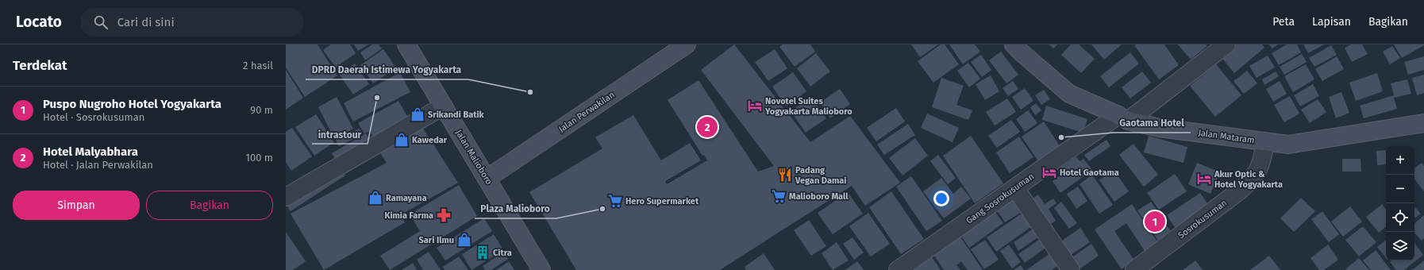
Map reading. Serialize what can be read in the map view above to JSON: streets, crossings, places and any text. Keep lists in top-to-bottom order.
{
  "streets": {
    "main road": ["Jalan Perwakilan", "Jalan Mataram", "Jalan Malioboro"],
    "street": ["Gang Sosrokusuman", "Sosrokusuman"]
  },
  "crossings": [
    ["Jalan Perwakilan", "Jalan Malioboro"],
    ["Jalan Mataram", "Gang Sosrokusuman"],
    ["Jalan Mataram", "Sosrokusuman"]
  ],
  "places": {
    "other": [
      "DPRD Daerah Istimewa Yogyakarta",
      "intrastour",
      "Gaotama Hotel",
      "Plaza Malioboro"
    ],
    "hotel": ["Novotel Suites Yogyakarta Malioboro", "Hotel Gaotama", "Akur Optic & Hotel Yogyakarta"],
    "shop": [
      "Srikandi Batik",
      "Kawedar",
      "Ramayana",
      "Sari Ilmu"
    ],
    "restaurant": ["Padang Vegan Damai"],
    "supermarket": ["Malioboro Mall", "Hero Supermarket"],
    "pharmacy": ["Kimia Farma"],
    "building": ["Citra"]
  },
  "page": {
    "header": "Locato",
    "search": "Cari di sini",
    "nav": ["Peta", "Lapisan", "Bagikan"],
    "heading": ["Terdekat", "2 hasil"],
    "list": [
      {
        "mark": "1",
        "name": "Puspo Nugroho Hotel Yogyakarta",
        "note": "Hotel · Sosrokusuman",
        "value": "90 m"
      },
      {
        "mark": "2",
        "name": "Hotel Malyabhara",
        "note": "Hotel · Jalan Perwakilan",
        "value": "100 m"
      }
    ],
    "pins": ["2", "1"],
    "map_buttons": ["+", "−"],
    "buttons": ["Simpan", "Bagikan"]
  }
}
